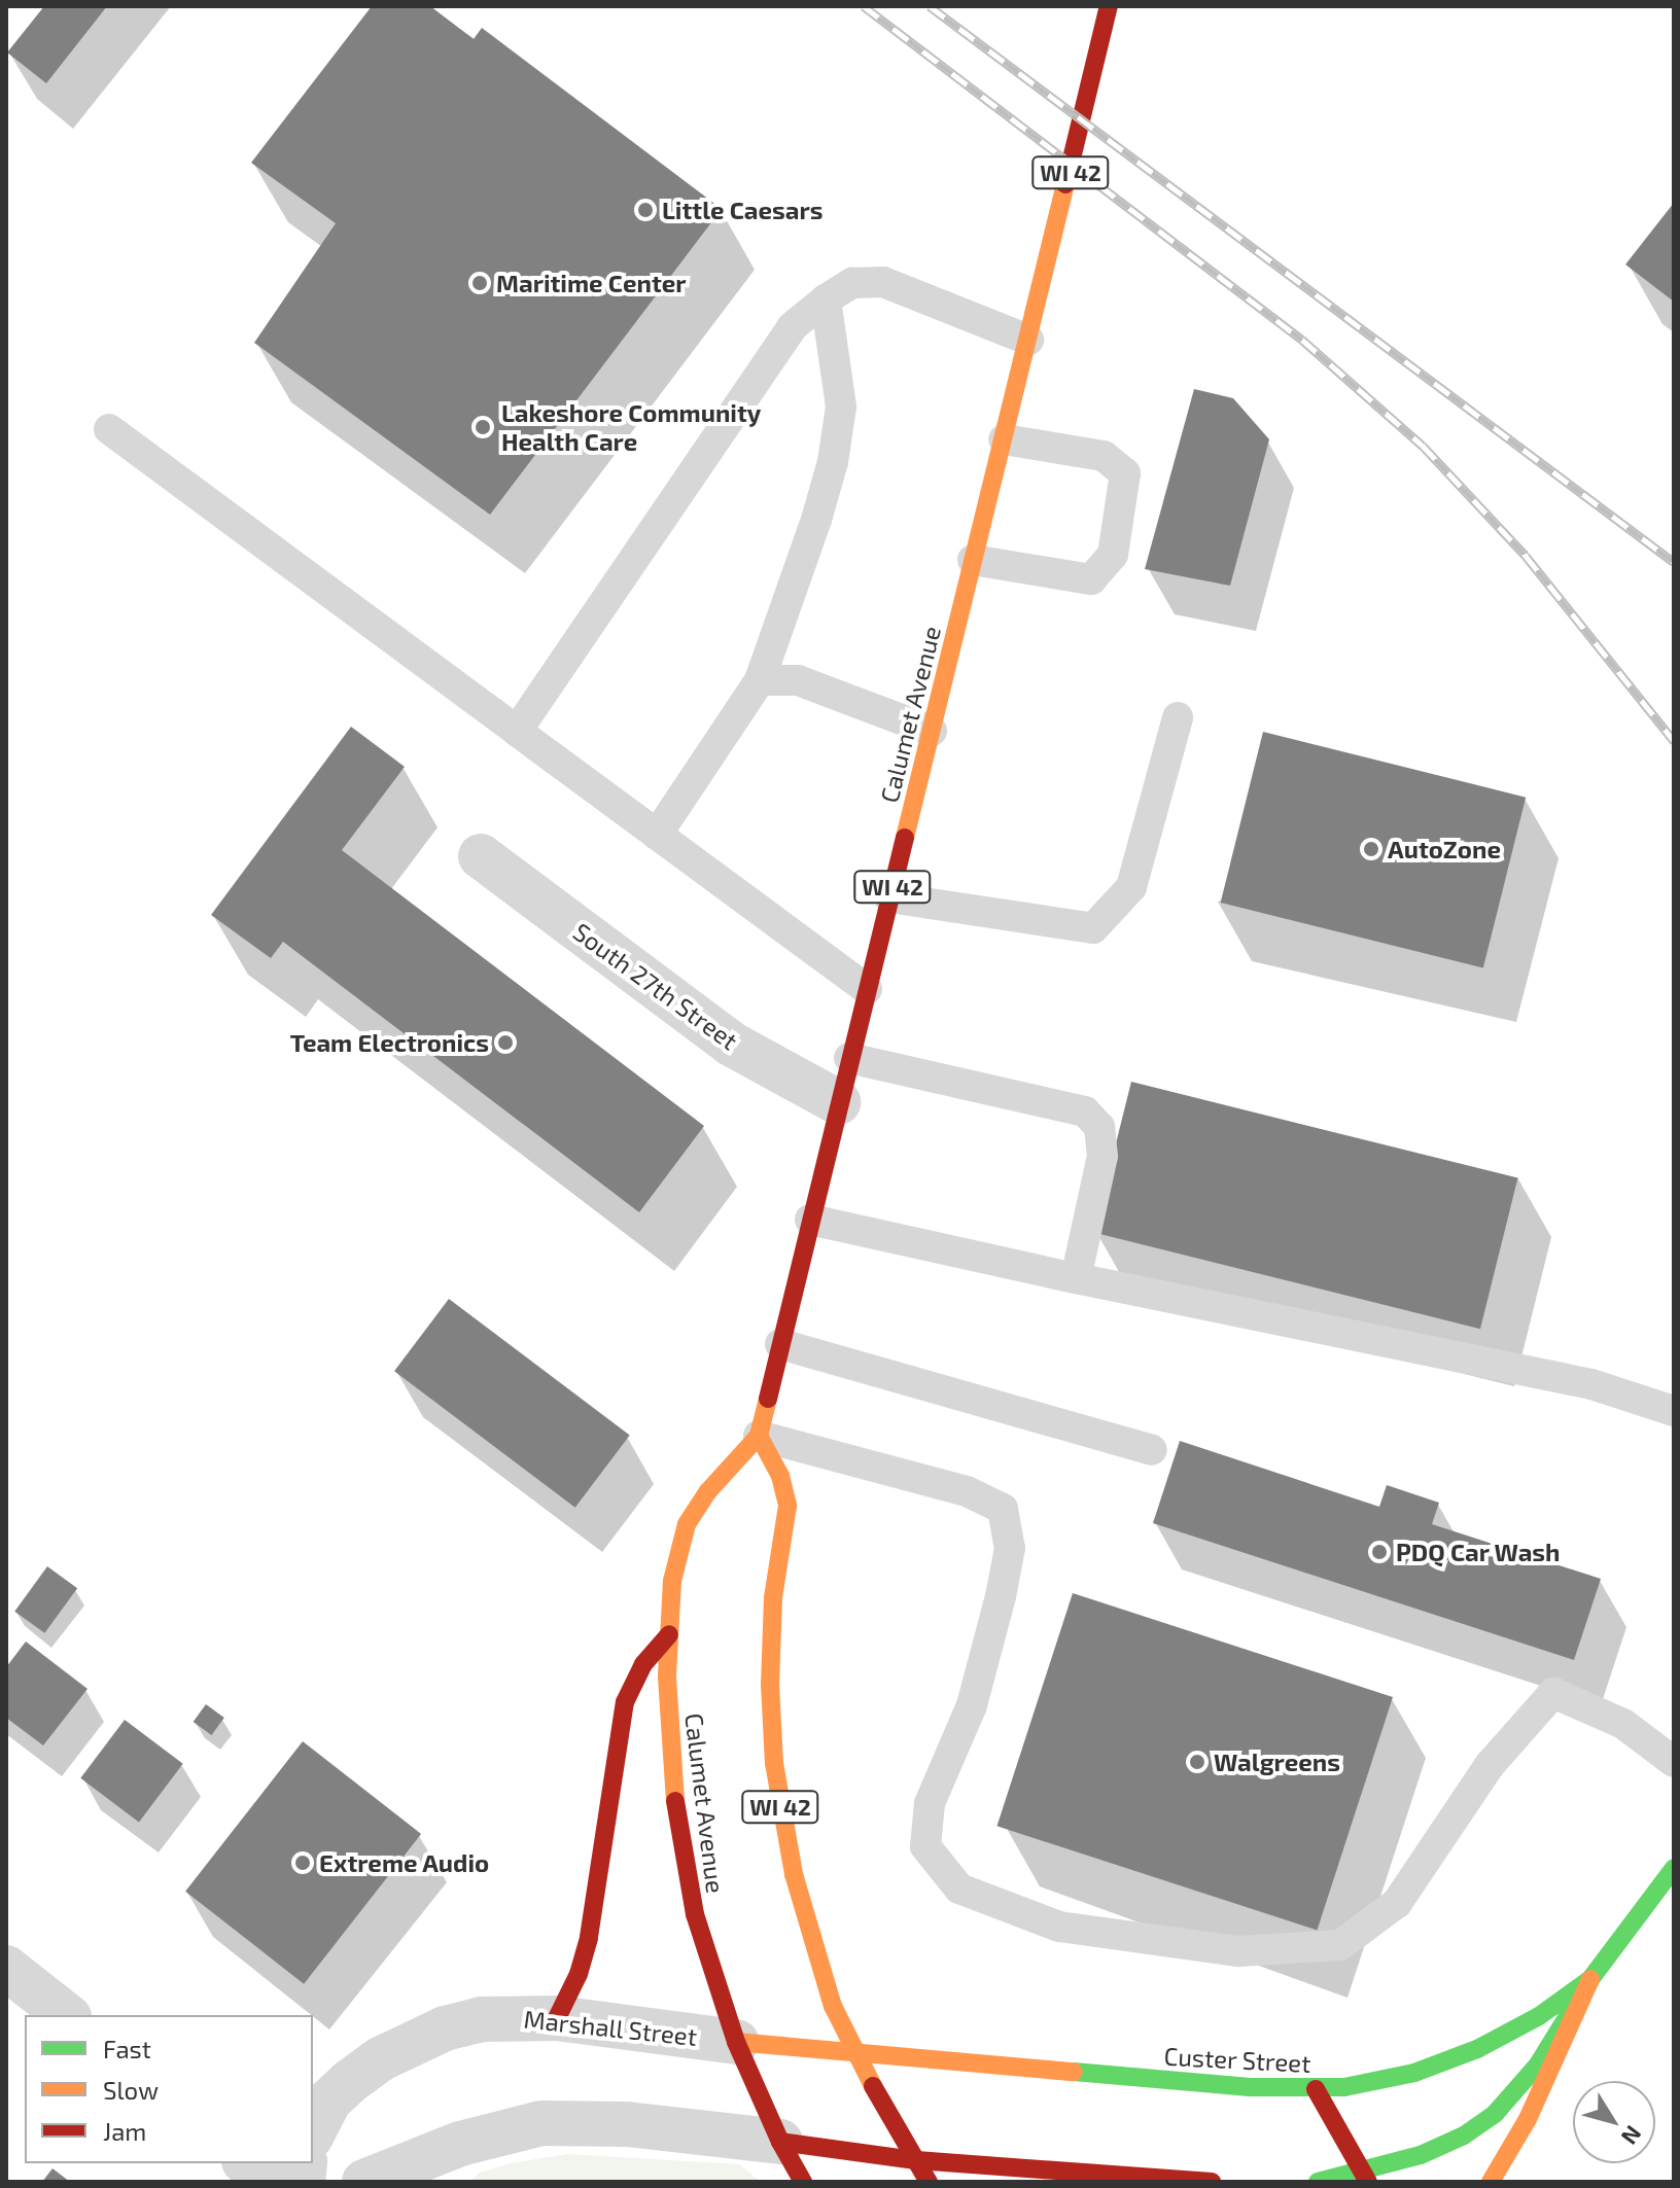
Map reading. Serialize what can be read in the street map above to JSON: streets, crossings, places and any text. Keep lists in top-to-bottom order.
{
  "streets": {
    "main road": [
      "WI 42",
      "Calumet Avenue",
      "Marshall Street",
      "Custer Street"
    ],
    "street": ["South 27th Street"]
  },
  "crossings": [
    ["WI 42", "Calumet Avenue"],
    ["WI 42", "Marshall Street"],
    ["WI 42", "Custer Street"],
    ["Calumet Avenue", "South 27th Street"],
    ["Calumet Avenue", "Marshall Street"],
    ["Marshall Street", "Custer Street"]
  ],
  "places": [
    "Little Caesars",
    "Maritime Center",
    "Lakeshore Community Health Care",
    "AutoZone",
    "Team Electronics",
    "PDQ Car Wash",
    "Walgreens",
    "Extreme Audio"
  ],
  "legend": ["Fast", "Slow", "Jam"],
  "north": "bottom right"
}
